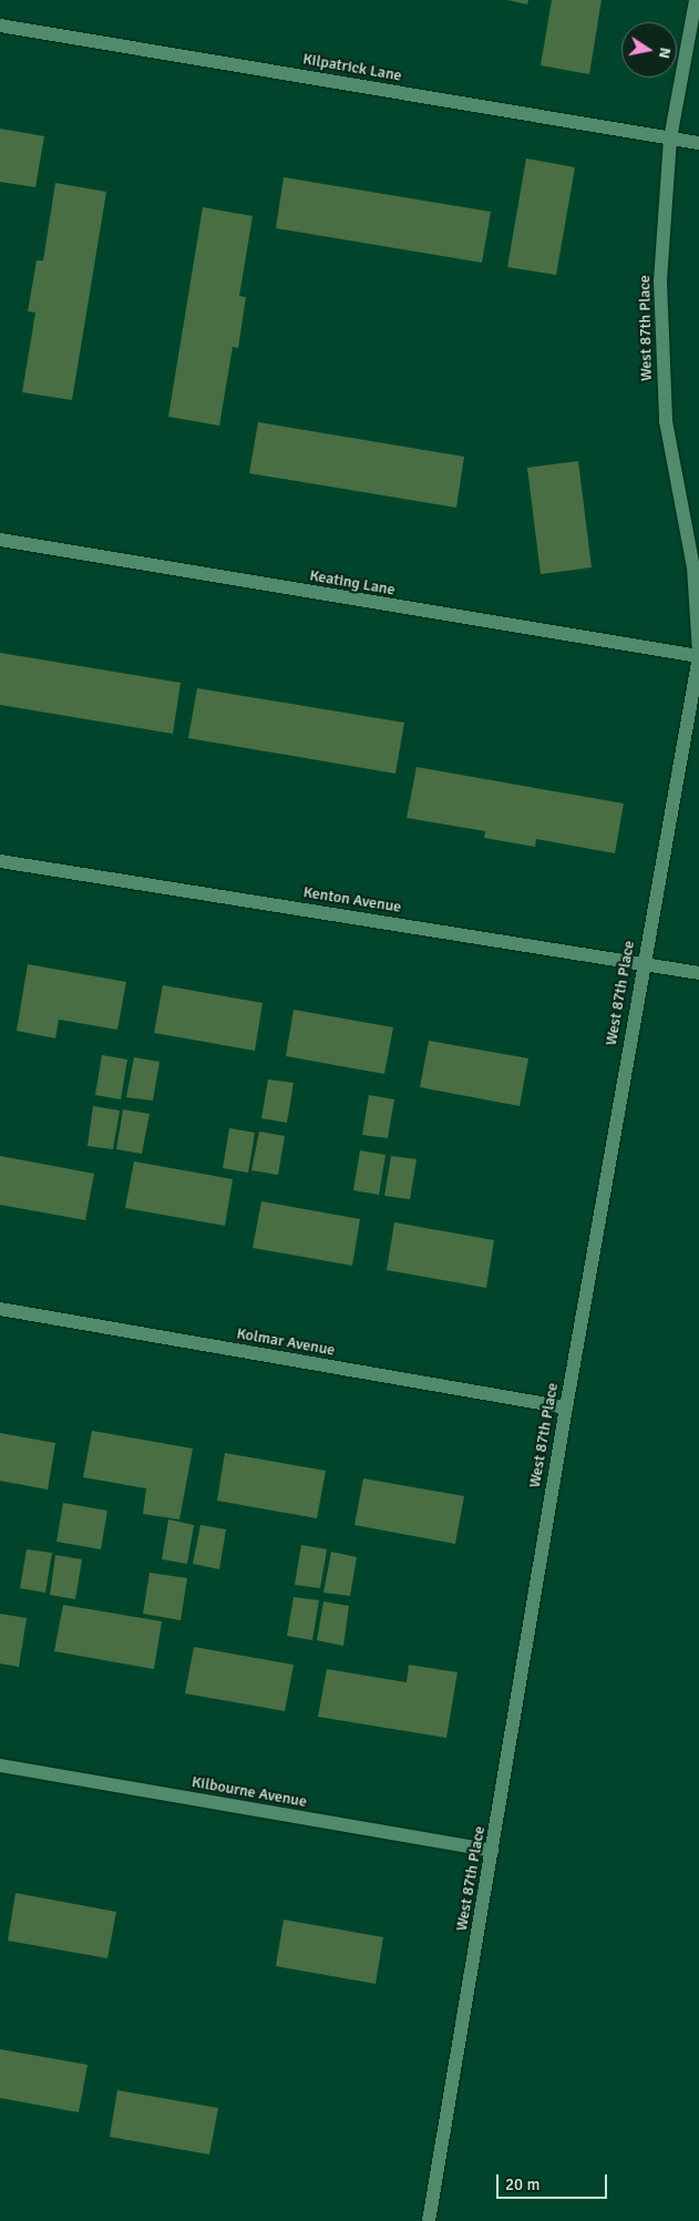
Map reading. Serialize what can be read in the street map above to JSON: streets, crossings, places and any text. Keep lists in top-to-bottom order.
{
  "streets": {
    "street": [
      "Kilpatrick Lane",
      "West 87th Place",
      "Keating Lane",
      "Kenton Avenue",
      "Kolmar Avenue",
      "Kilbourne Avenue"
    ]
  },
  "crossings": [
    ["Kilpatrick Lane", "West 87th Place"],
    ["West 87th Place", "Keating Lane"],
    ["West 87th Place", "Kenton Avenue"],
    ["West 87th Place", "Kolmar Avenue"],
    ["West 87th Place", "Kilbourne Avenue"]
  ],
  "scale_bar": "20 m",
  "north": "right"
}
